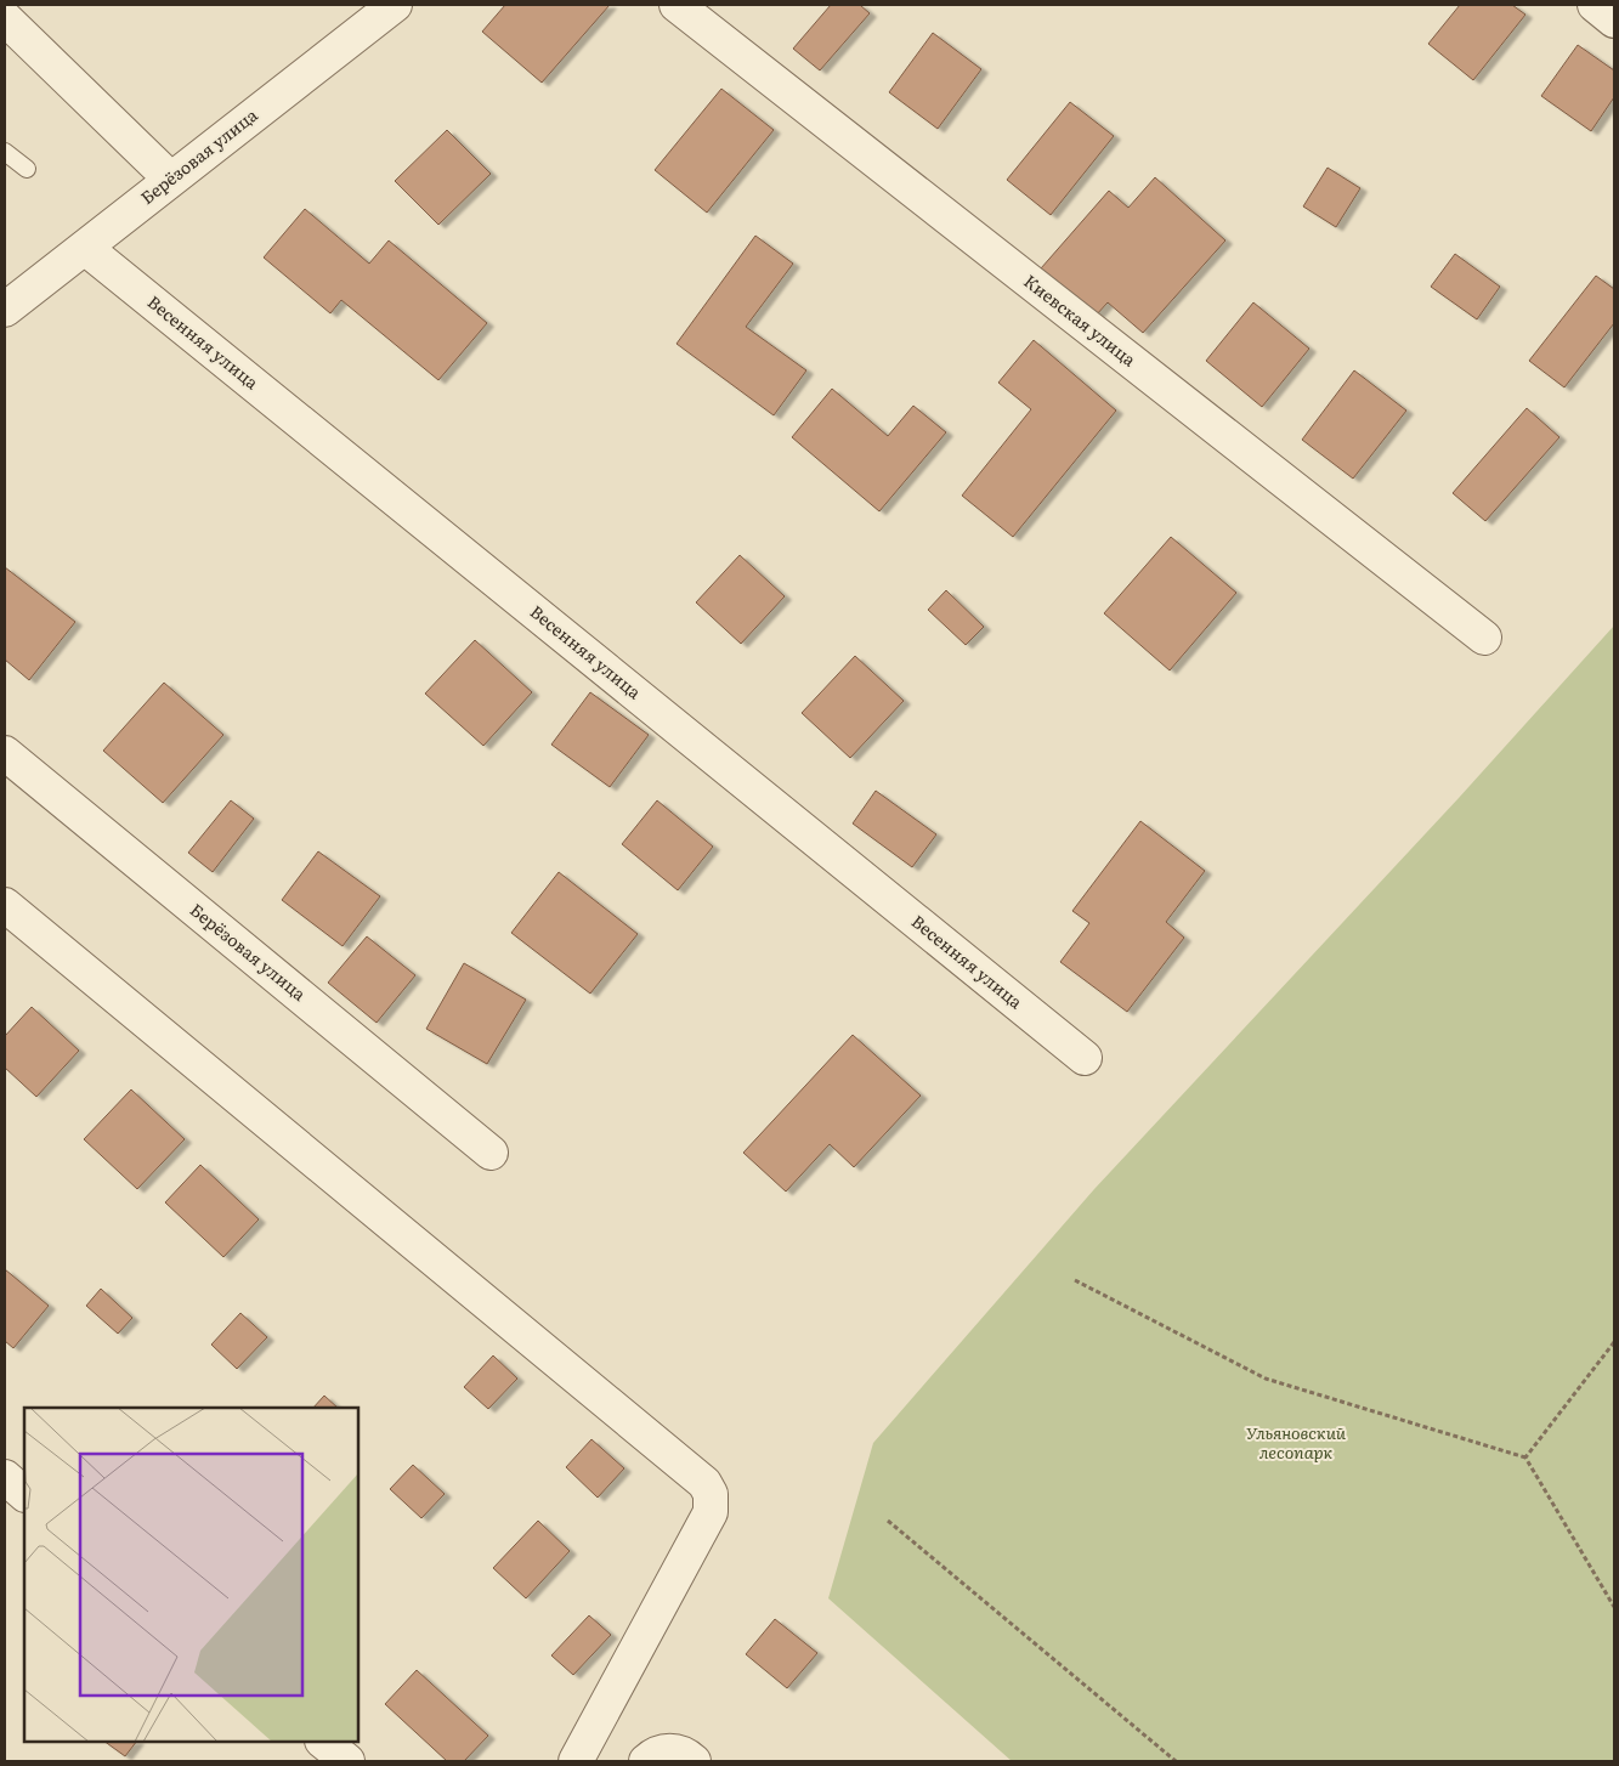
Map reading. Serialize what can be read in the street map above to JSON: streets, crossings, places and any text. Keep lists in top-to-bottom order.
{
  "streets": {
    "street": ["Берёзовая улица", "Киевская улица", "Весенняя улица"]
  },
  "crossings": [
    ["Берёзовая улица", "Весенняя улица"]
  ],
  "parks": ["Ульяновский лесопарк"]
}
